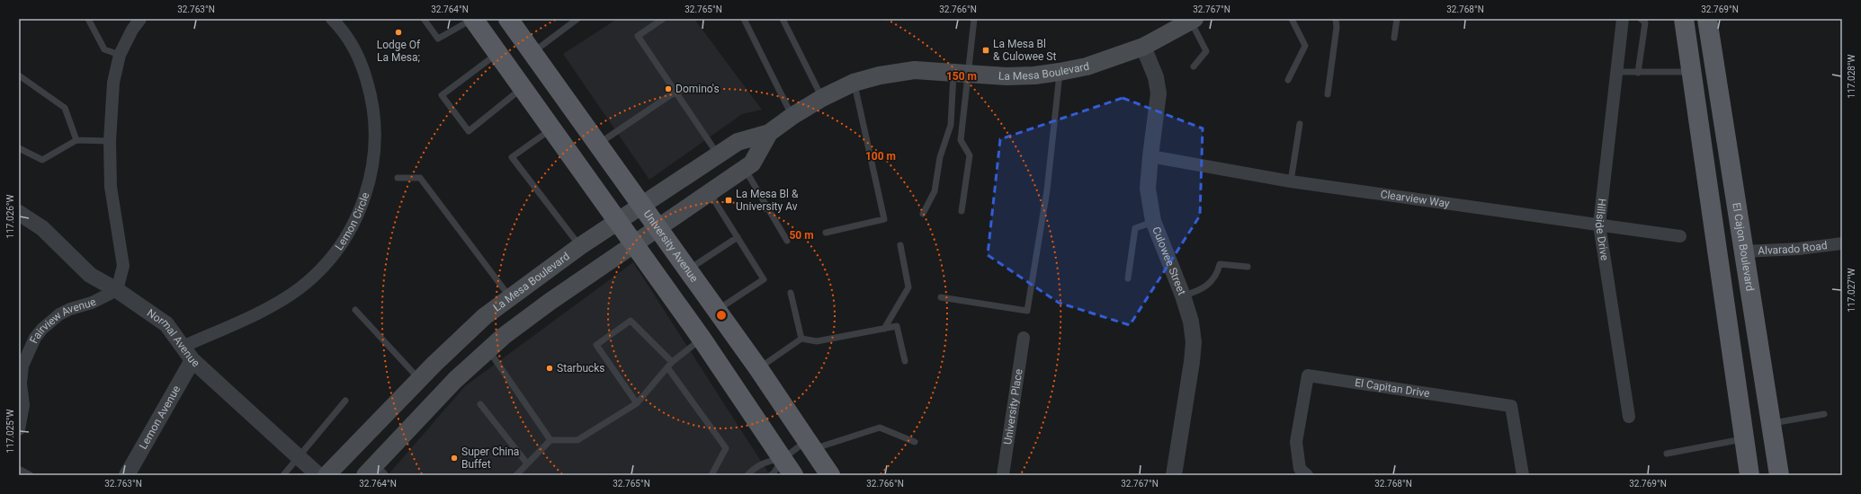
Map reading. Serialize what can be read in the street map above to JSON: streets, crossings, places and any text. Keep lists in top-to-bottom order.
{
  "streets": {
    "main road": ["La Mesa Boulevard", "University Avenue", "El Cajon Boulevard"],
    "street": [
      "Clearview Way",
      "Lemon Circle",
      "Hillside Drive",
      "Alvarado Road",
      "Culowee Street",
      "Fairview Avenue",
      "Normal Avenue",
      "El Capitan Drive",
      "University Place",
      "Lemon Avenue"
    ]
  },
  "crossings": [
    ["La Mesa Boulevard", "University Avenue"],
    ["La Mesa Boulevard", "Culowee Street"],
    ["Clearview Way", "Hillside Drive"],
    ["Clearview Way", "Culowee Street"],
    ["Lemon Circle", "Normal Avenue"],
    ["El Cajon Boulevard", "Alvarado Road"],
    ["Fairview Avenue", "Normal Avenue"],
    ["Normal Avenue", "Lemon Avenue"]
  ],
  "places": {
    "other": [
      "Lodge Of La Mesa;",
      "Domino's",
      "Starbucks",
      "Super China Buffet"
    ],
    "transit": ["La Mesa Bl & Culowee St", "La Mesa Bl & University Av"]
  },
  "coordinates": [
    "32.763°N",
    "32.764°N",
    "32.765°N",
    "32.766°N",
    "32.767°N",
    "32.768°N",
    "32.769°N",
    "117.028°W",
    "117.026°W",
    "117.027°W",
    "117.025°W"
  ],
  "rings": ["150 m", "100 m", "50 m"]
}
